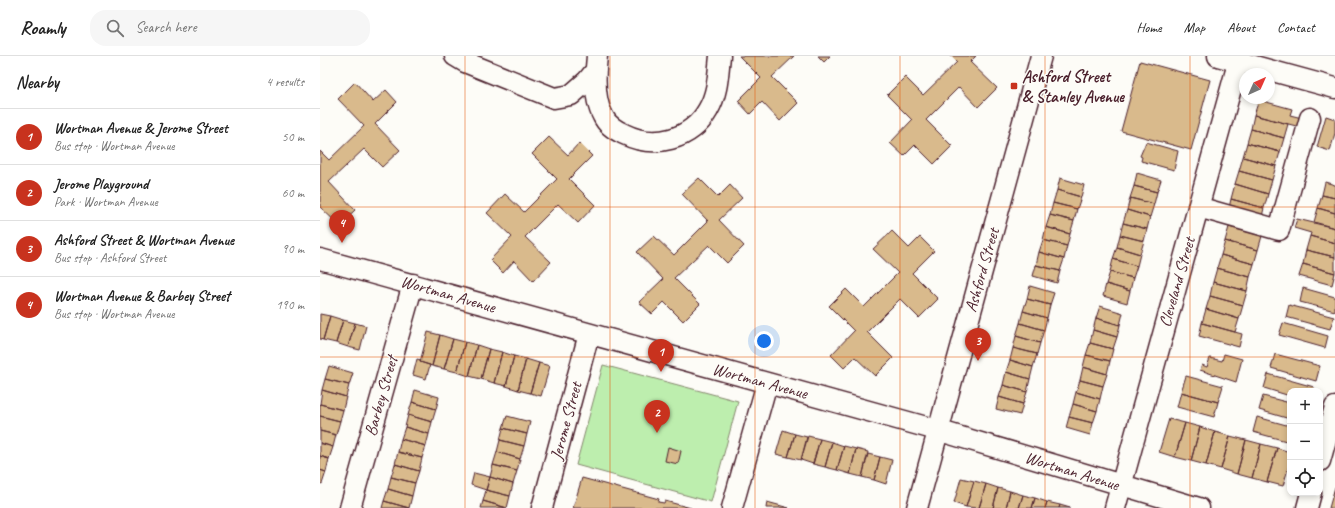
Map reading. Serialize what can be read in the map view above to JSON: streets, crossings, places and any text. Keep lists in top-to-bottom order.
{
  "streets": {
    "street": [
      "Ashford Street",
      "Cleveland Street",
      "Wortman Avenue",
      "Barbey Street",
      "Jerome Street"
    ]
  },
  "crossings": [
    ["Ashford Street", "Wortman Avenue"],
    ["Cleveland Street", "Wortman Avenue"],
    ["Wortman Avenue", "Barbey Street"],
    ["Wortman Avenue", "Jerome Street"]
  ],
  "places": {
    "transit": ["Ashford Street & Stanley Avenue"]
  },
  "north": "top right",
  "page": {
    "header": "Roamly",
    "search": "Search here",
    "nav": [
      "Home",
      "Map",
      "About",
      "Contact"
    ],
    "heading": ["Nearby", "4 results"],
    "list": [
      {
        "mark": "1",
        "name": "Wortman Avenue & Jerome Street",
        "note": "Bus stop · Wortman Avenue",
        "value": "50 m"
      },
      {
        "mark": "2",
        "name": "Jerome Playground",
        "note": "Park · Wortman Avenue",
        "value": "60 m"
      },
      {
        "mark": "3",
        "name": "Ashford Street & Wortman Avenue",
        "note": "Bus stop · Ashford Street",
        "value": "90 m"
      },
      {
        "mark": "4",
        "name": "Wortman Avenue & Barbey Street",
        "note": "Bus stop · Wortman Avenue",
        "value": "190 m"
      }
    ],
    "pins": [
      "4",
      "3",
      "1",
      "2"
    ],
    "map_buttons": ["+", "−"]
  }
}
